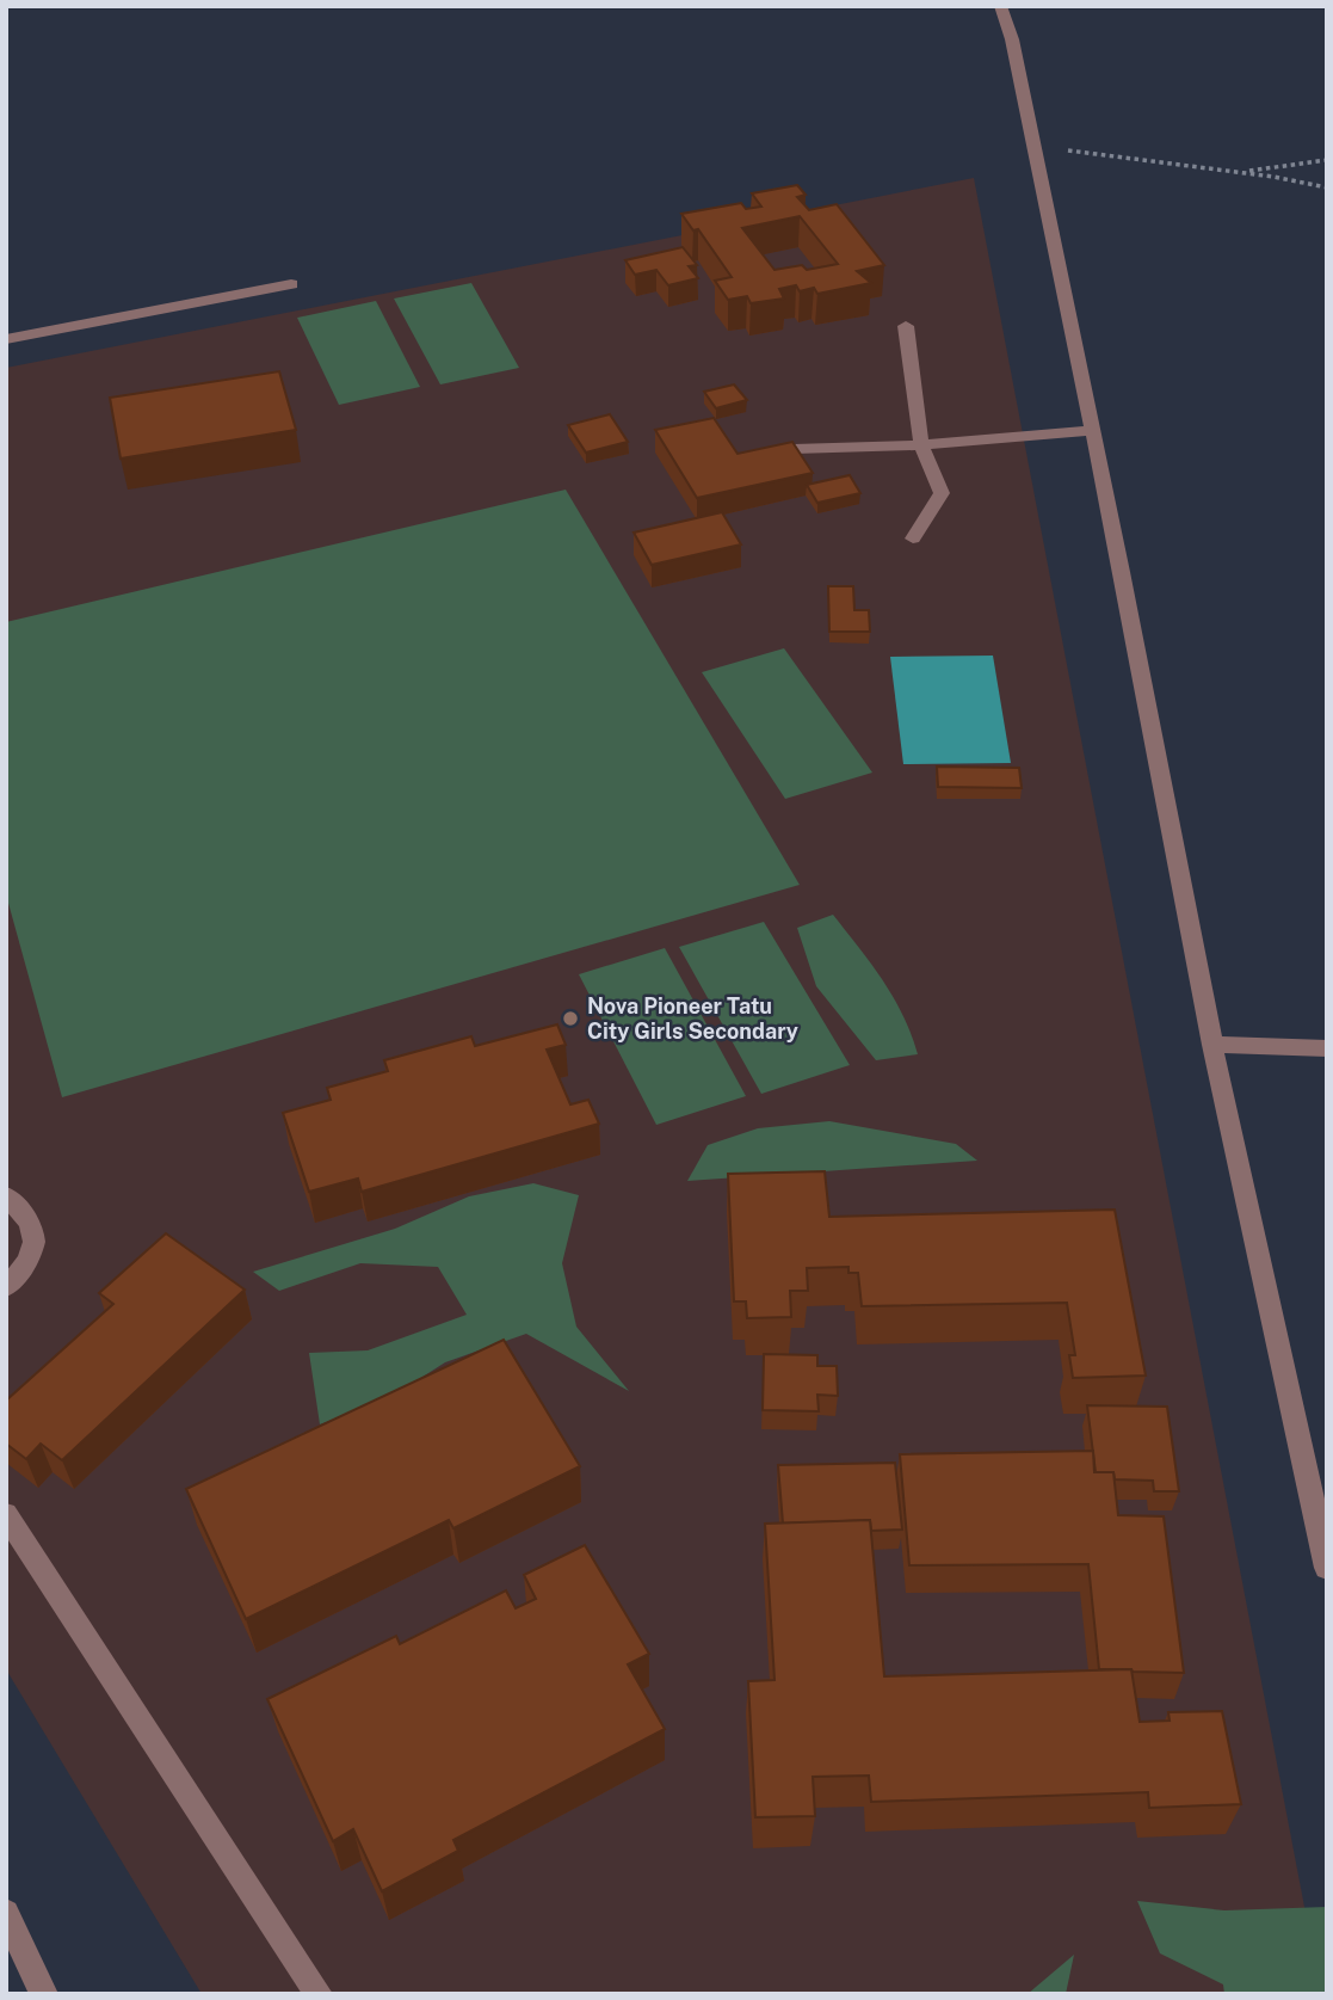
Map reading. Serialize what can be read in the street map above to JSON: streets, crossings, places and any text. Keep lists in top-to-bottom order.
{
  "places": ["Nova Pioneer Tatu City Girls Secondary"]
}
